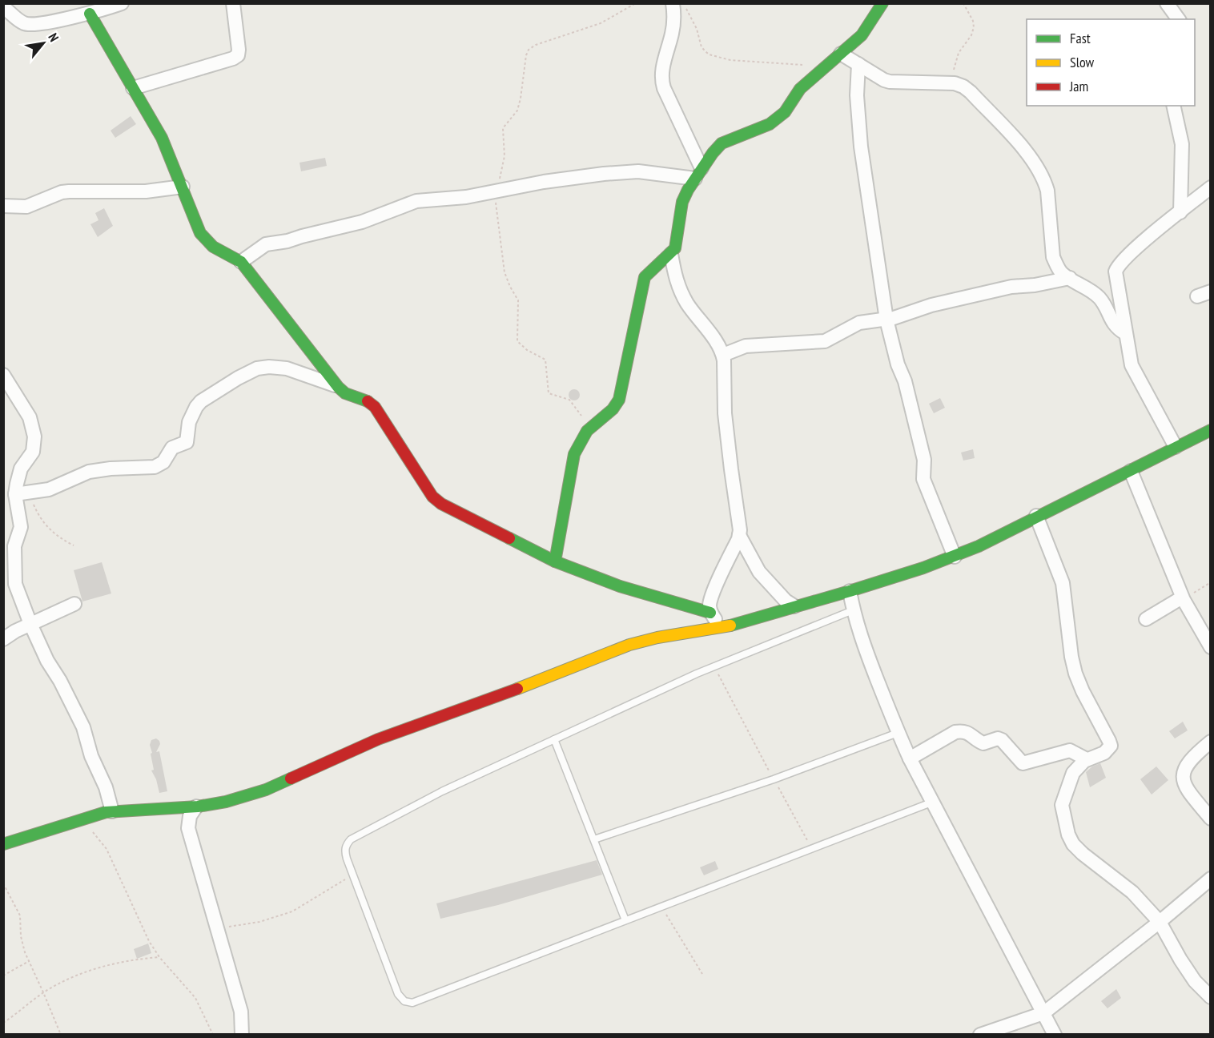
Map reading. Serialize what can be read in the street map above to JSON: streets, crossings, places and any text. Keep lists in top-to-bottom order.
{
  "legend": ["Fast", "Slow", "Jam"],
  "north": "top right"
}
